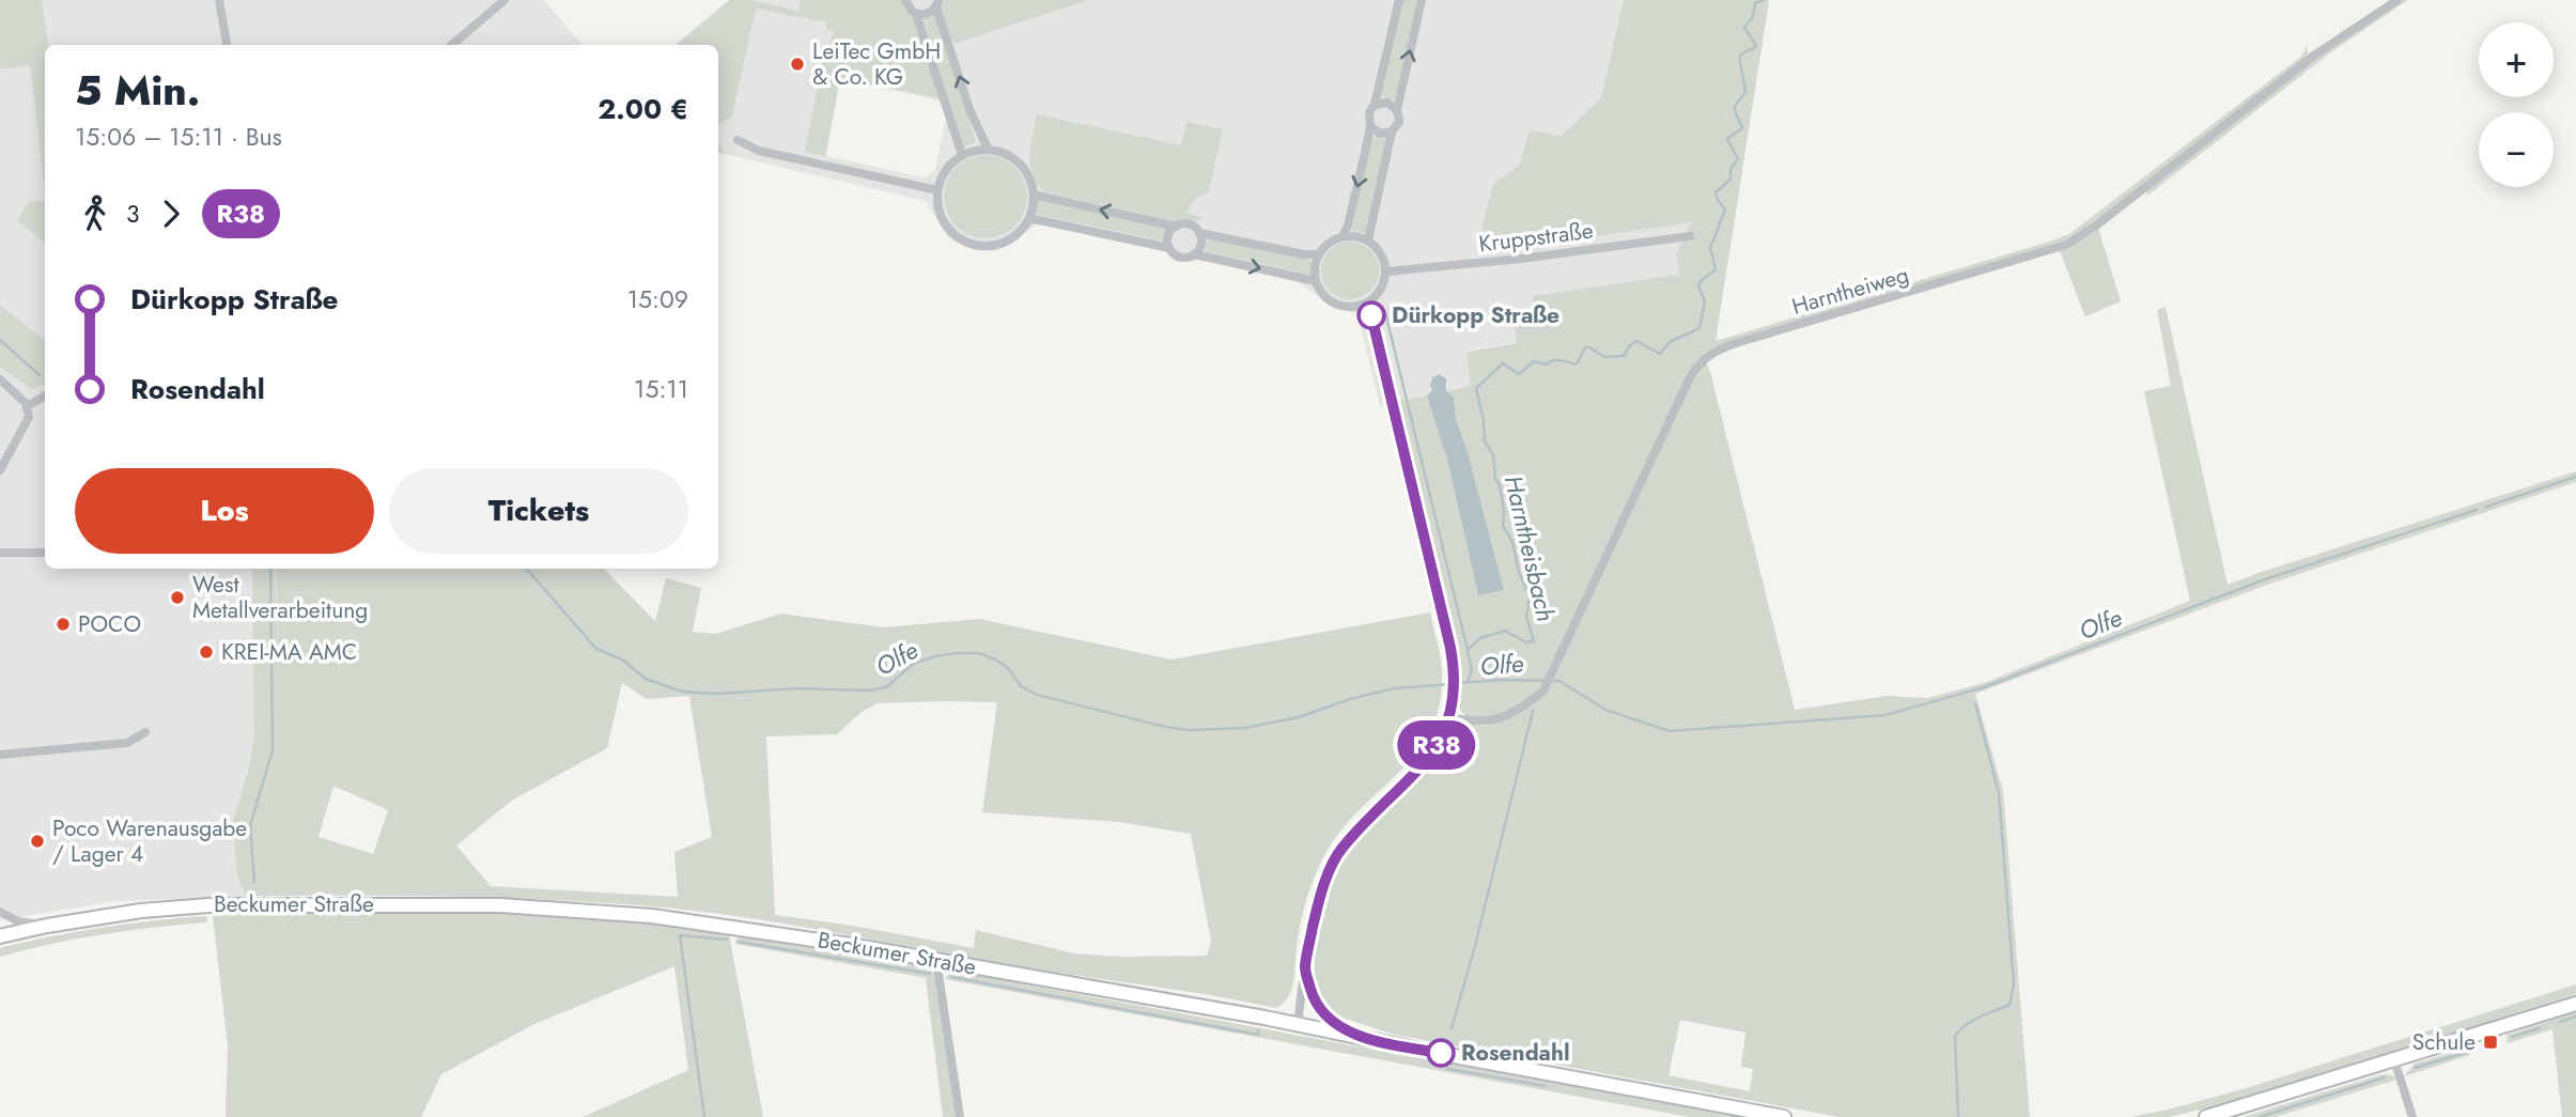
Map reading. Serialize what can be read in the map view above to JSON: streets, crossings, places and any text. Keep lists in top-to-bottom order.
{
  "streets": {
    "main road": ["Beckumer Straße"],
    "street": ["Kruppstraße", "Harntheiweg"]
  },
  "water": ["Harntheisbach", "Olfe"],
  "places": {
    "other": [
      "LeiTec GmbH & Co. KG",
      "Dürkopp Straße",
      "West Metallverarbeitung",
      "POCO",
      "KREI-MA AMC",
      "Poco Warenausgabe / Lager 4",
      "Rosendahl"
    ],
    "transit": ["Schule"]
  },
  "lines": ["bus line R38"],
  "page": {
    "on_map": "R38",
    "map_buttons": ["+", "−"],
    "heading": ["5 Min.", "15:06 – 15:11 · Bus", "2.00 €"],
    "legs": ["3", "R38"],
    "list": [
      {
        "name": "Dürkopp Straße",
        "value": "15:09"
      },
      {
        "name": "Rosendahl",
        "value": "15:11"
      }
    ],
    "buttons": ["Los", "Tickets"]
  }
}
